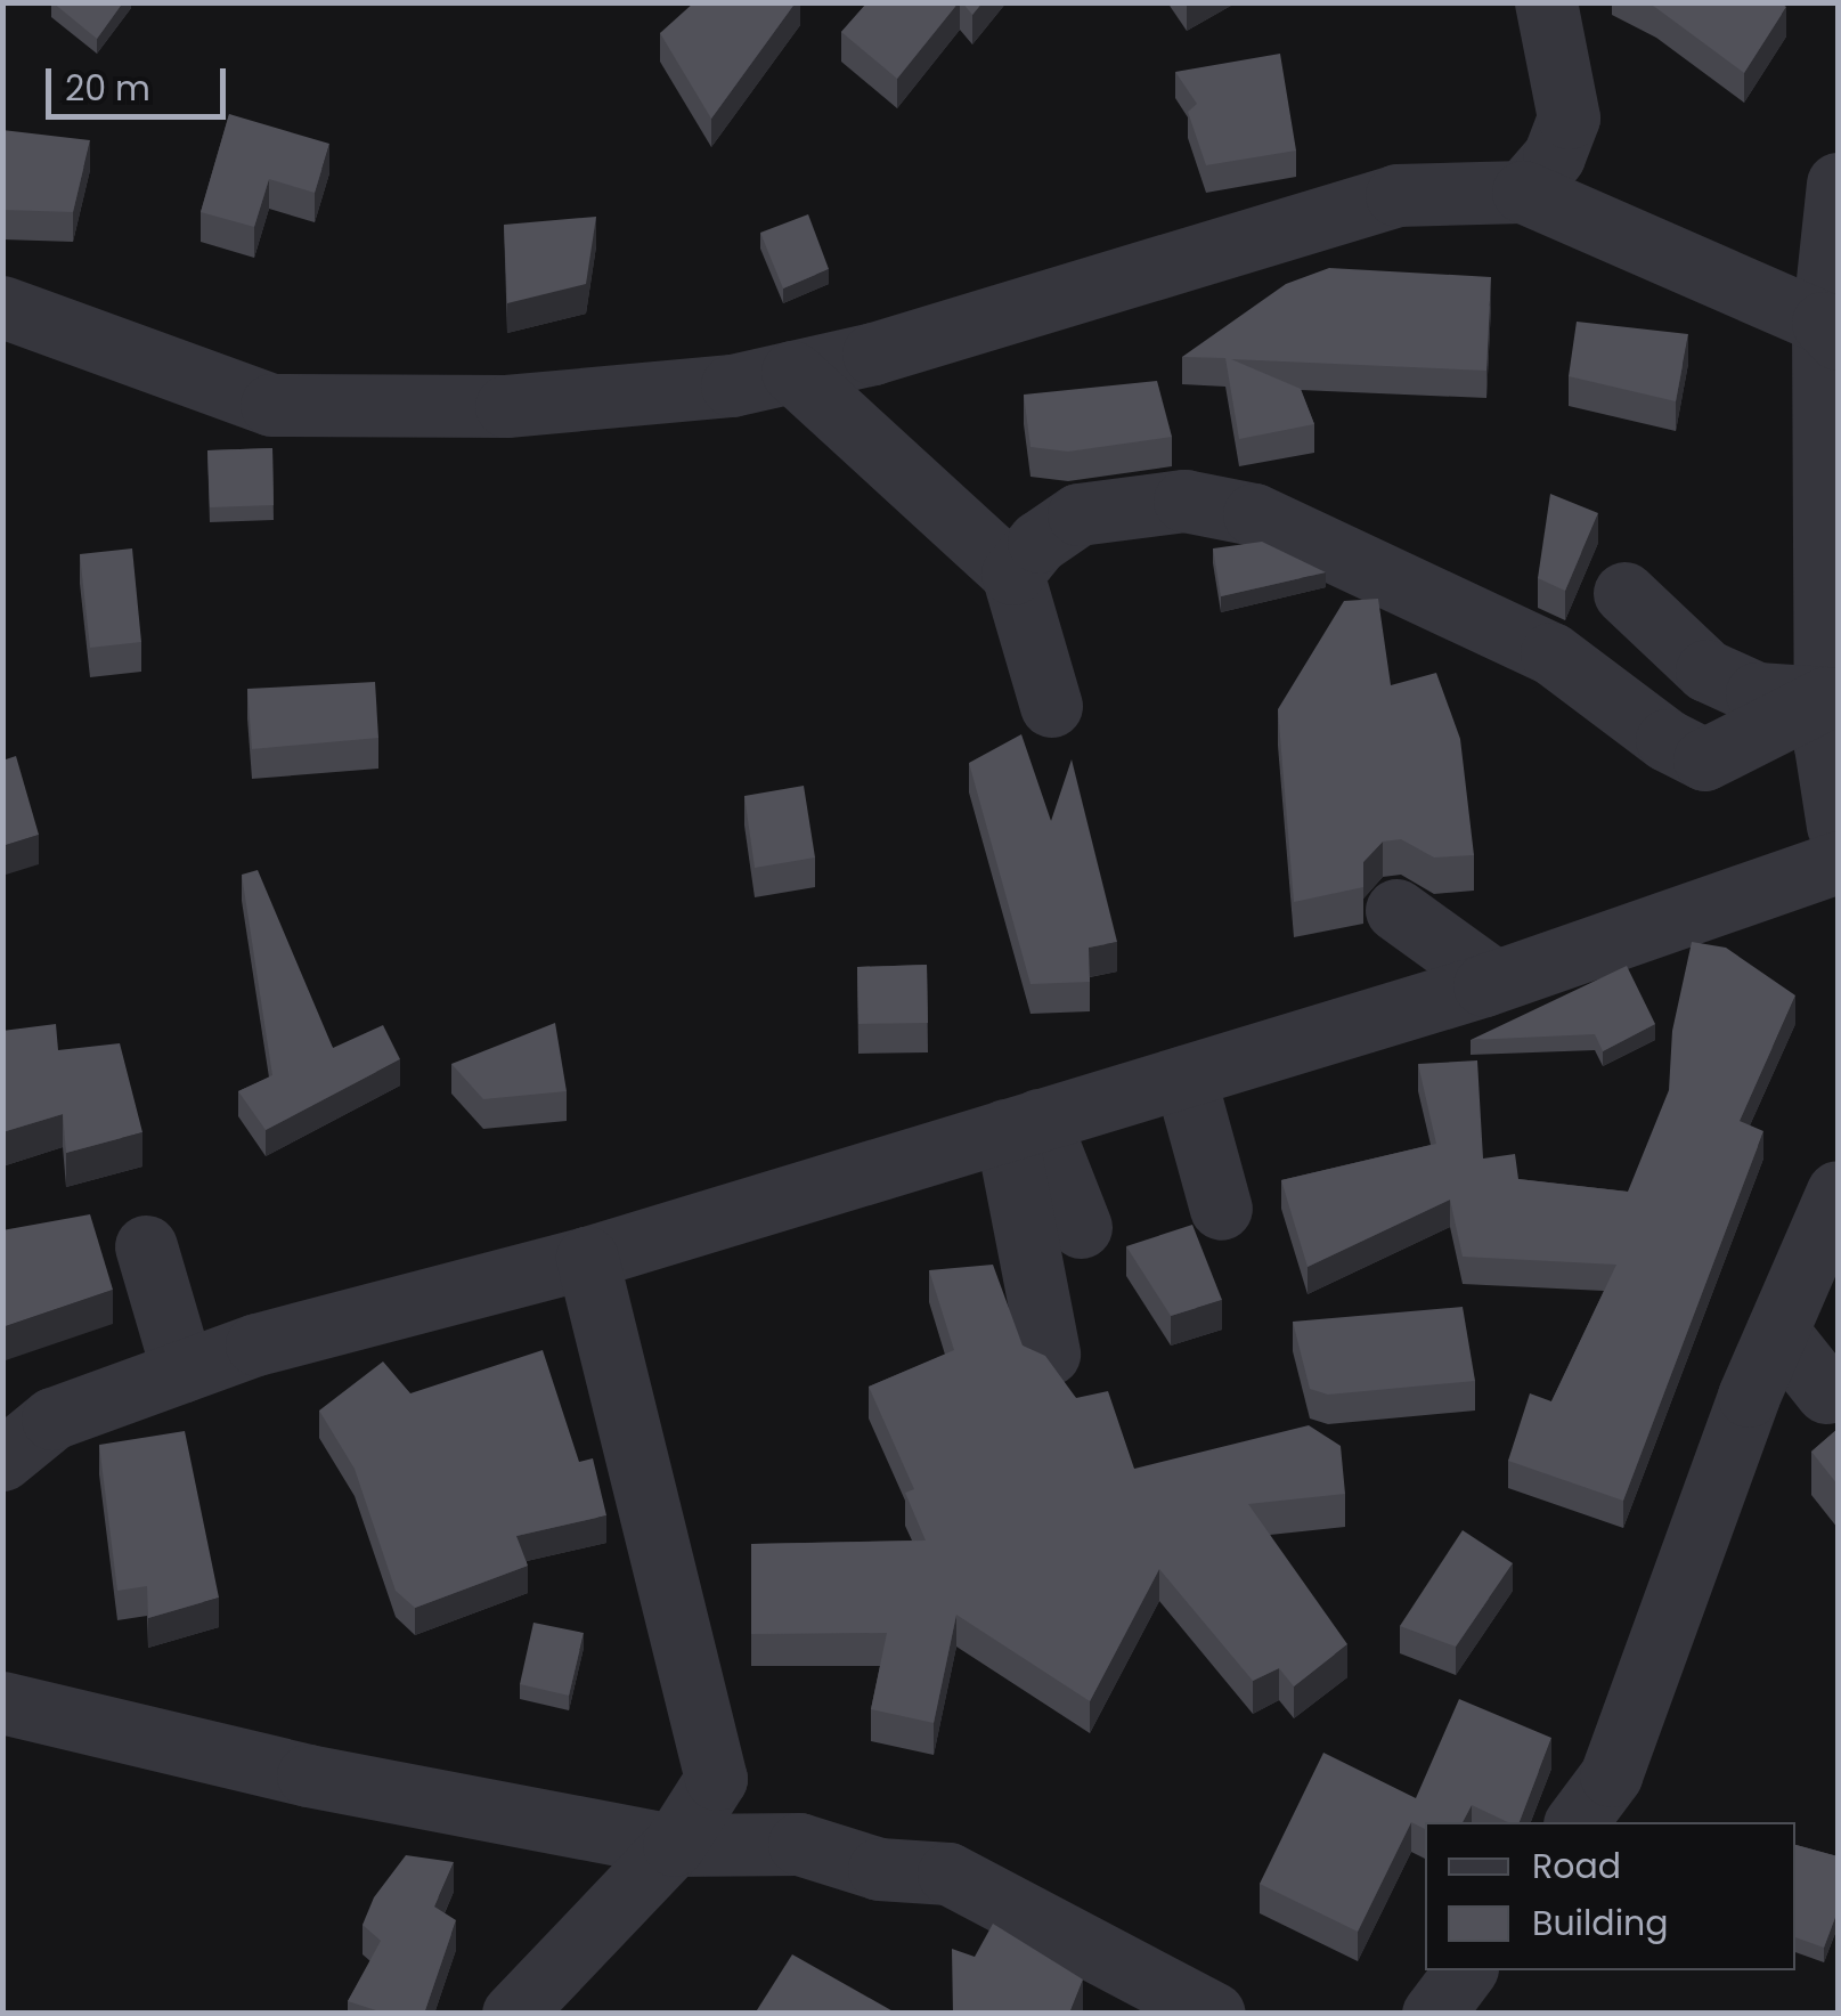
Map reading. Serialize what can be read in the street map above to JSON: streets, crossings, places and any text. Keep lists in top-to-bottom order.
{
  "legend": ["Road", "Building"],
  "scale_bar": "20 m"
}
